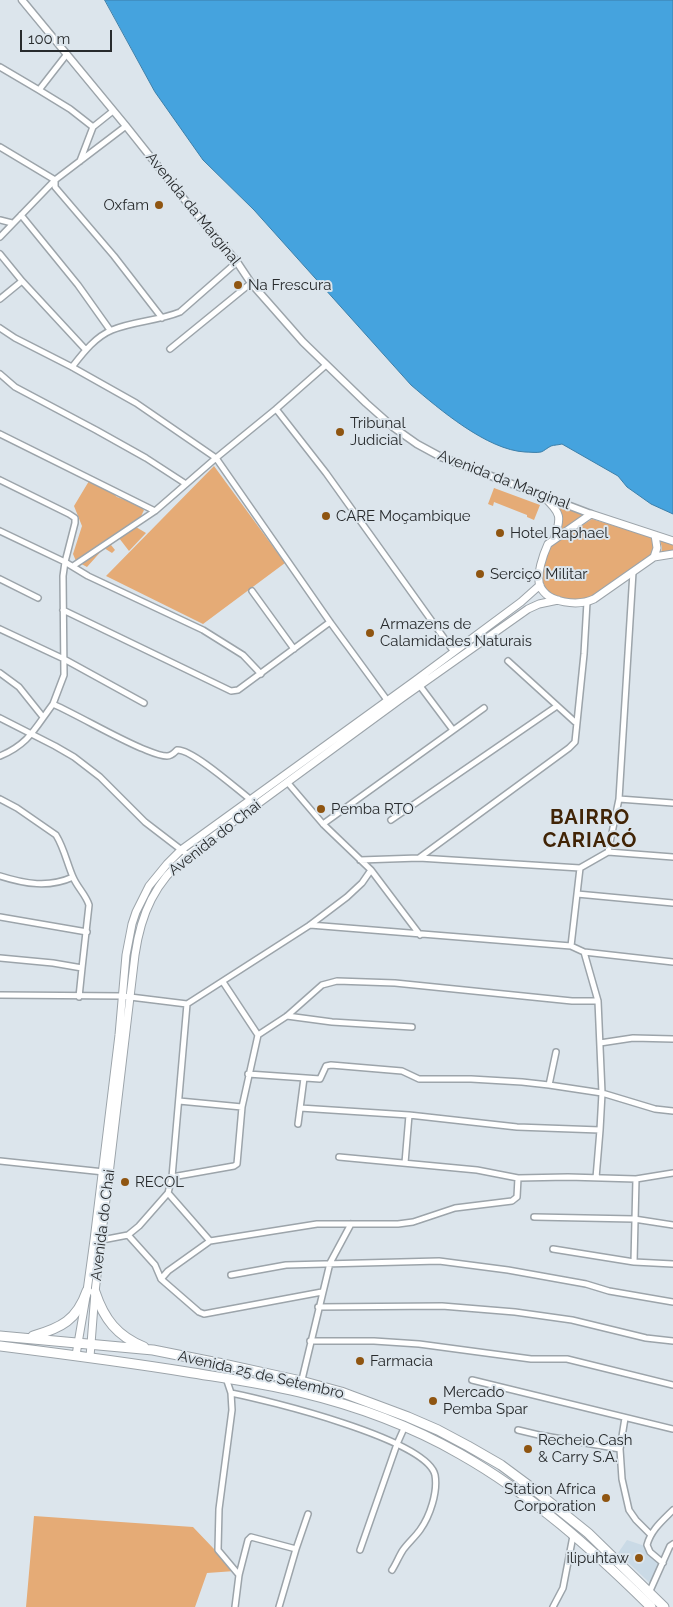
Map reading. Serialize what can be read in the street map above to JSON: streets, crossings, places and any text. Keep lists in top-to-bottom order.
{
  "streets": {
    "highway": ["Avenida 25 de Setembro"],
    "main road": ["Avenida da Marginal", "Avenida do Chai"]
  },
  "crossings": [
    ["Avenida do Chai", "Avenida 25 de Setembro"]
  ],
  "districts": ["BAIRRO CARIACÓ"],
  "places": [
    "Oxfam",
    "Na Frescura",
    "Tribunal Judicial",
    "CARE Moçambique",
    "Hotel Raphael",
    "Serciço Militar",
    "Armazens de Calamidades Naturais",
    "Pemba RTO",
    "RECOL",
    "Farmacia",
    "Mercado Pemba Spar",
    "Recheio Cash & Carry S.A.",
    "Station Africa Corporation",
    "ilipuhtaw"
  ],
  "scale_bar": "100 m"
}
